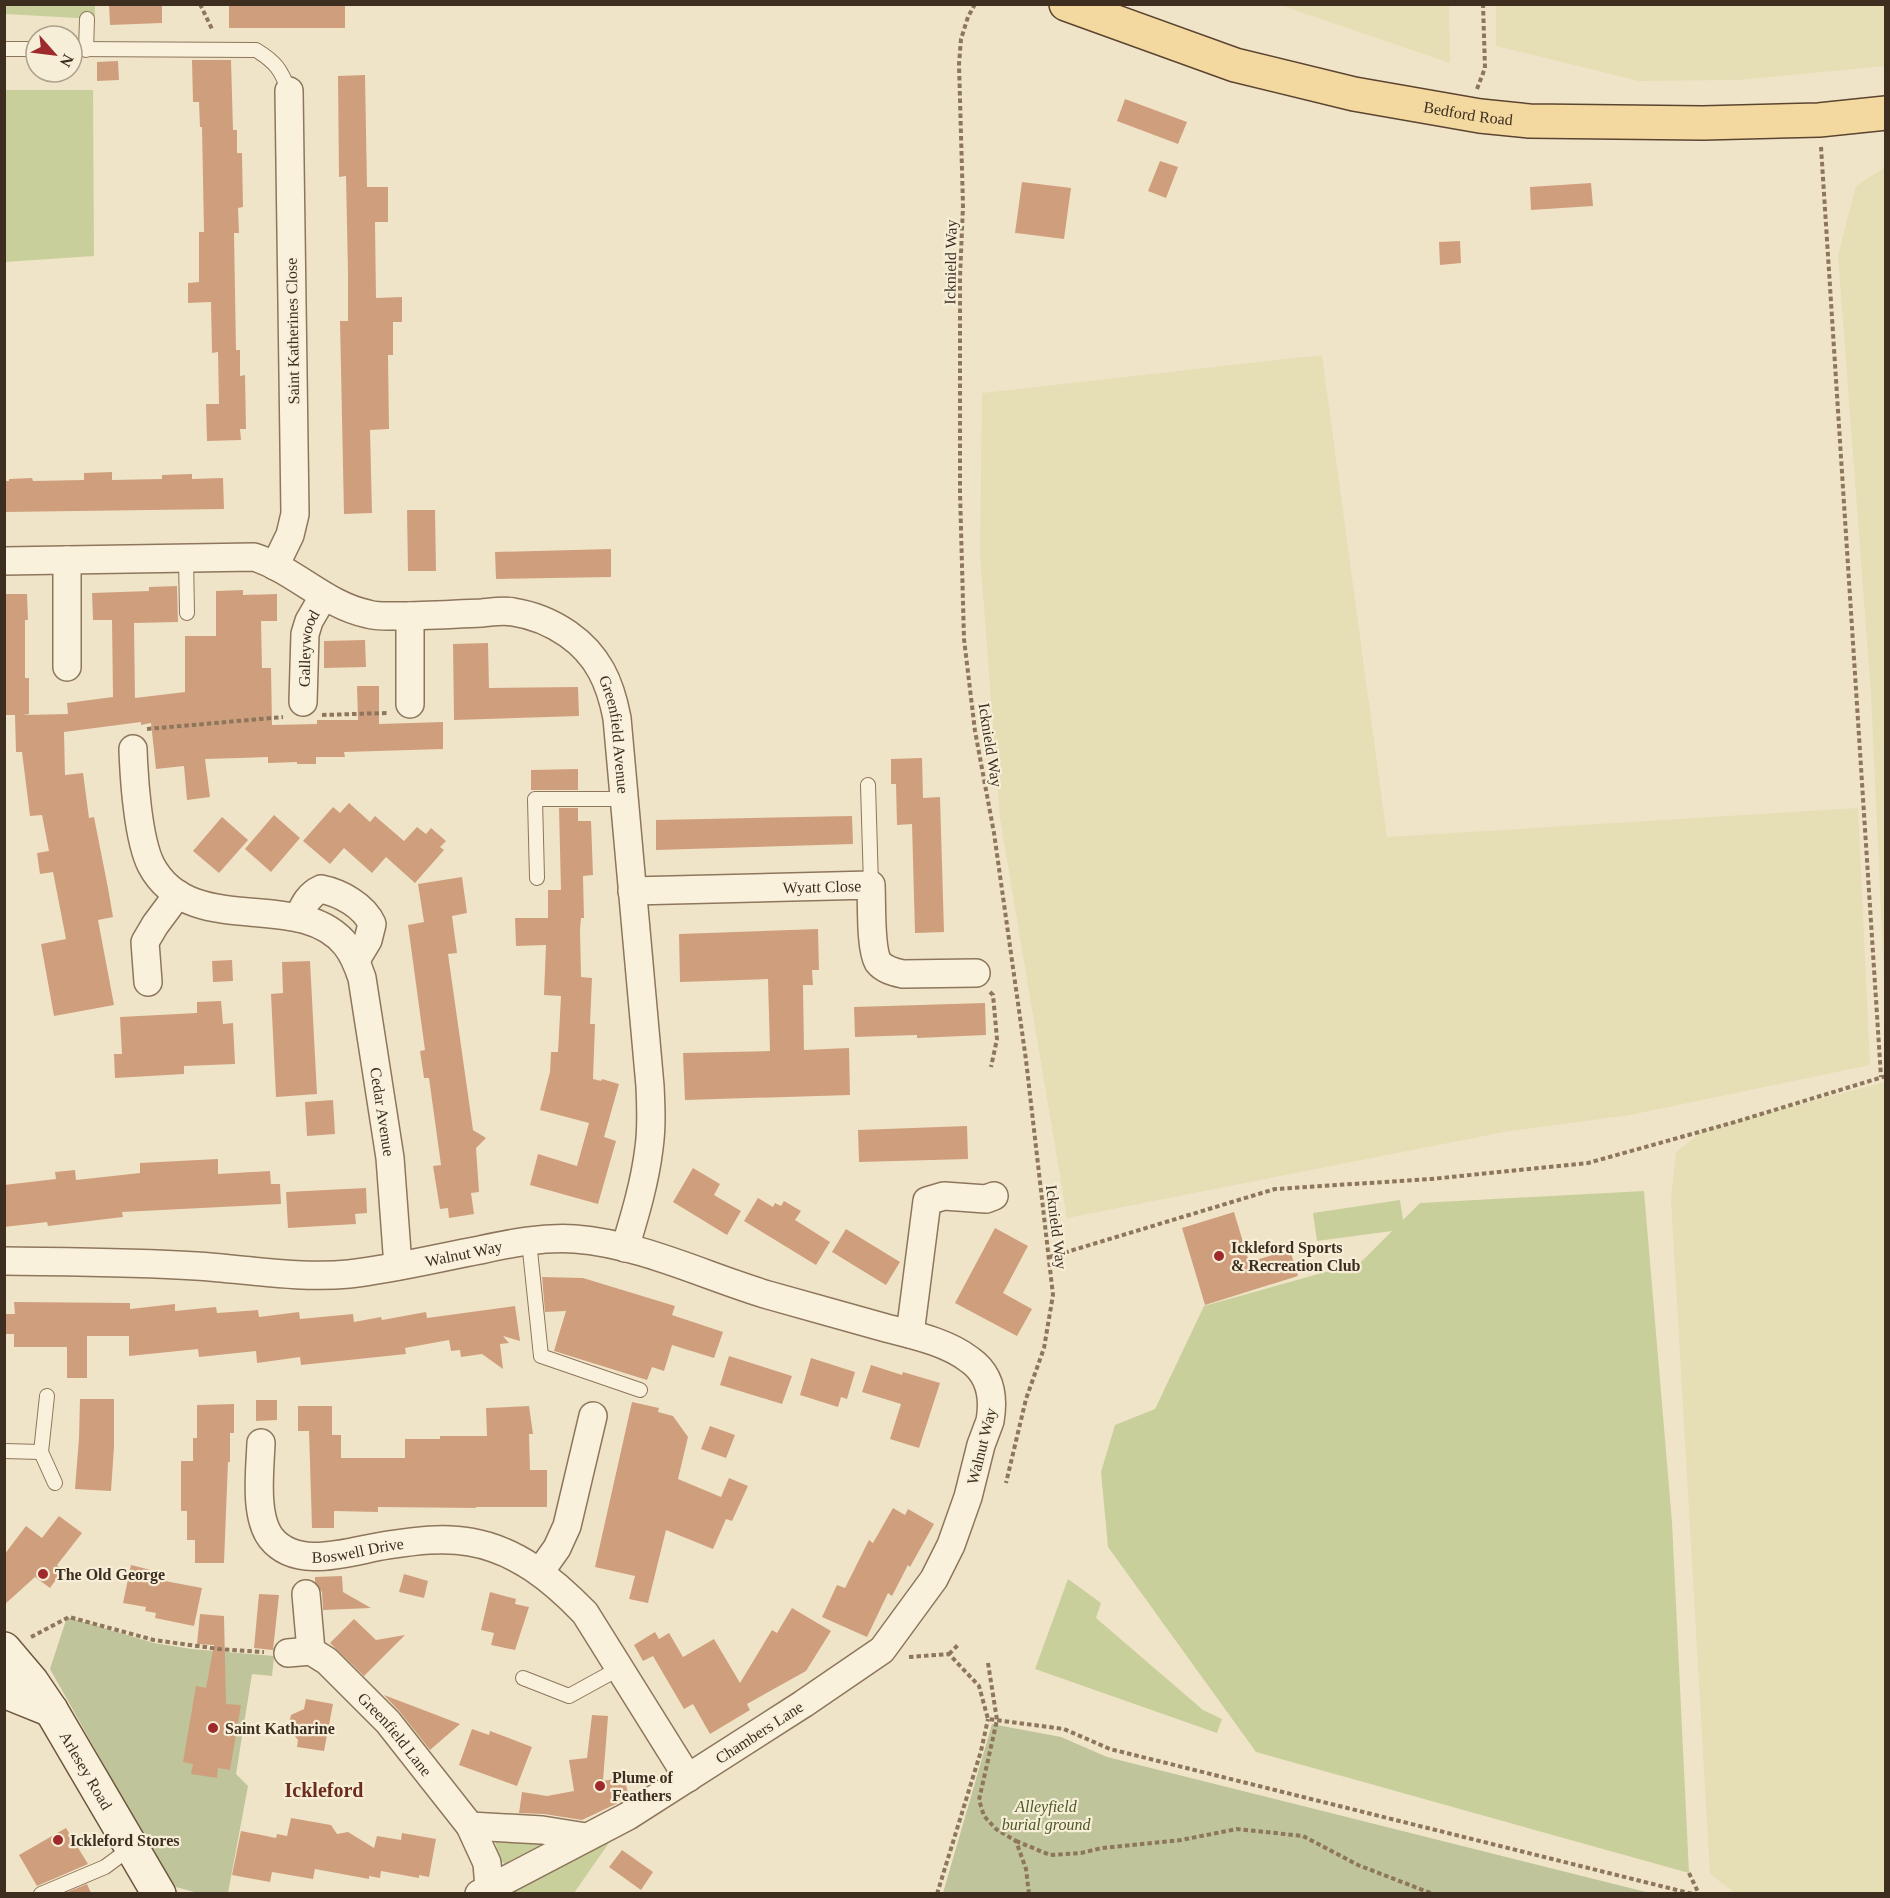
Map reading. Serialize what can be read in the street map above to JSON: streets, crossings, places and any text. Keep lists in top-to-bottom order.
{
  "streets": {
    "main road": ["Bedford Road"],
    "street": [
      "Saint Katherines Close",
      "Galleywood",
      "Greenfield Avenue",
      "Wyatt Close",
      "Cedar Avenue",
      "Walnut Way",
      "Boswell Drive",
      "Chambers Lane",
      "Greenfield Lane",
      "Arlesey Road"
    ],
    "path": ["Icknield Way"]
  },
  "crossings": [
    ["Saint Katherines Close", "Greenfield Avenue"],
    ["Galleywood", "Greenfield Avenue"],
    ["Greenfield Avenue", "Wyatt Close"],
    ["Greenfield Avenue", "Walnut Way"],
    ["Cedar Avenue", "Walnut Way"],
    ["Walnut Way", "Chambers Lane"],
    ["Boswell Drive", "Chambers Lane"],
    ["Chambers Lane", "Greenfield Lane"]
  ],
  "districts": ["Ickleford"],
  "parks": ["Alleyfield burial ground"],
  "places": [
    "Ickleford Sports & Recreation Club",
    "The Old George",
    "Saint Katharine",
    "Plume of Feathers",
    "Ickleford Stores"
  ],
  "north": "bottom right"
}
